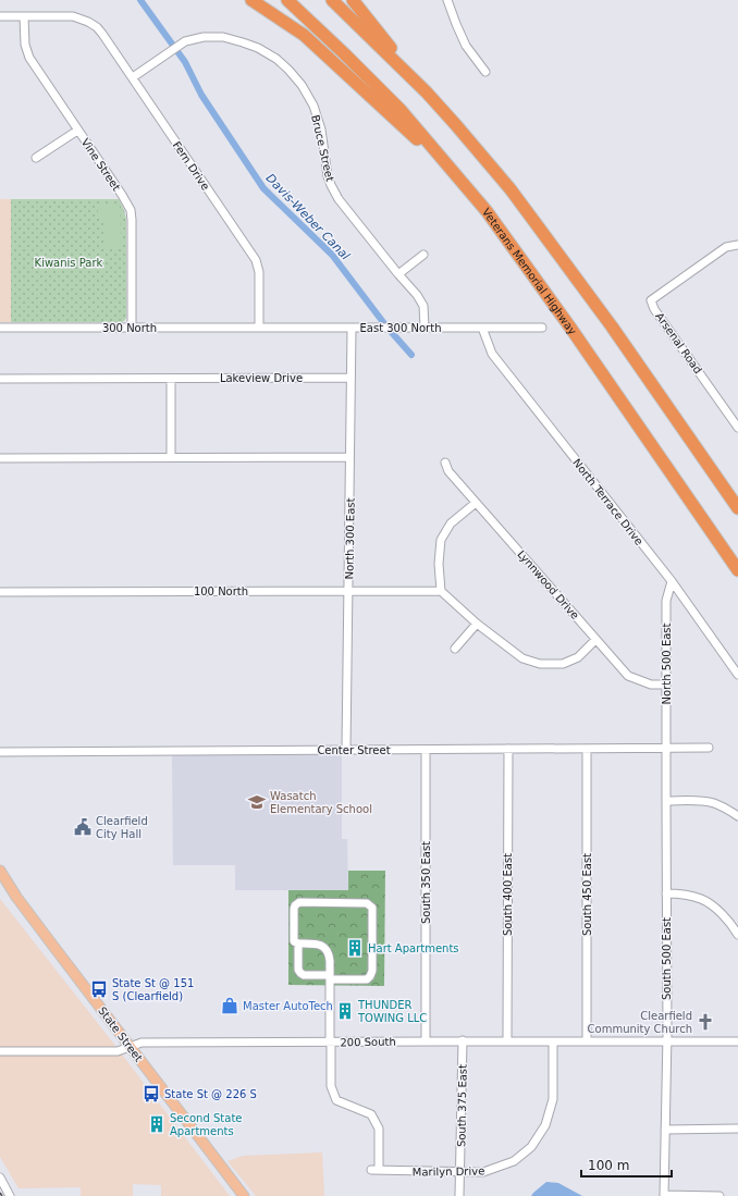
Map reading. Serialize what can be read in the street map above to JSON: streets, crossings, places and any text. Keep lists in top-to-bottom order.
{
  "streets": {
    "highway": ["Veterans Memorial Highway"],
    "main road": ["State Street"],
    "street": [
      "Bruce Street",
      "Vine Street",
      "Fern Drive",
      "300 North",
      "East 300 North",
      "Arsenal Road",
      "Lakeview Drive",
      "North Terrace Drive",
      "North 300 East",
      "Lynnwood Drive",
      "100 North",
      "North 500 East",
      "Center Street",
      "South 350 East",
      "South 400 East",
      "South 450 East",
      "South 500 East",
      "200 South",
      "South 375 East",
      "Marilyn Drive"
    ]
  },
  "crossings": [
    ["Bruce Street", "Fern Drive"],
    ["Bruce Street", "East 300 North"],
    ["Vine Street", "Fern Drive"],
    ["Vine Street", "300 North"],
    ["Fern Drive", "300 North"],
    ["Fern Drive", "East 300 North"],
    ["300 North", "East 300 North"],
    ["East 300 North", "North Terrace Drive"],
    ["East 300 North", "North 300 East"],
    ["Lakeview Drive", "North 300 East"],
    ["North Terrace Drive", "North 500 East"],
    ["North 300 East", "100 North"],
    ["North 300 East", "Center Street"],
    ["Lynnwood Drive", "North 500 East"],
    ["North 500 East", "Center Street"],
    ["North 500 East", "South 500 East"],
    ["Center Street", "South 350 East"],
    ["Center Street", "South 400 East"],
    ["Center Street", "South 450 East"],
    ["Center Street", "South 500 East"],
    ["South 350 East", "200 South"],
    ["South 400 East", "200 South"],
    ["South 450 East", "200 South"],
    ["South 500 East", "200 South"],
    ["State Street", "200 South"],
    ["200 South", "South 375 East"],
    ["200 South", "Marilyn Drive"],
    ["South 375 East", "Marilyn Drive"]
  ],
  "water": ["Davis-Weber Canal"],
  "parks": ["Kiwanis Park"],
  "places": {
    "school or university": ["Wasatch Elementary School"],
    "public building": ["Clearfield City Hall"],
    "building": ["Hart Apartments", "THUNDER TOWING LLC", "Second State Apartments"],
    "bus stop": ["State St @ 151 S (Clearfield)", "State St @ 226 S"],
    "shop": ["Master AutoTech"],
    "church": ["Clearfield Community Church"]
  },
  "scale_bar": "100 m"
}
